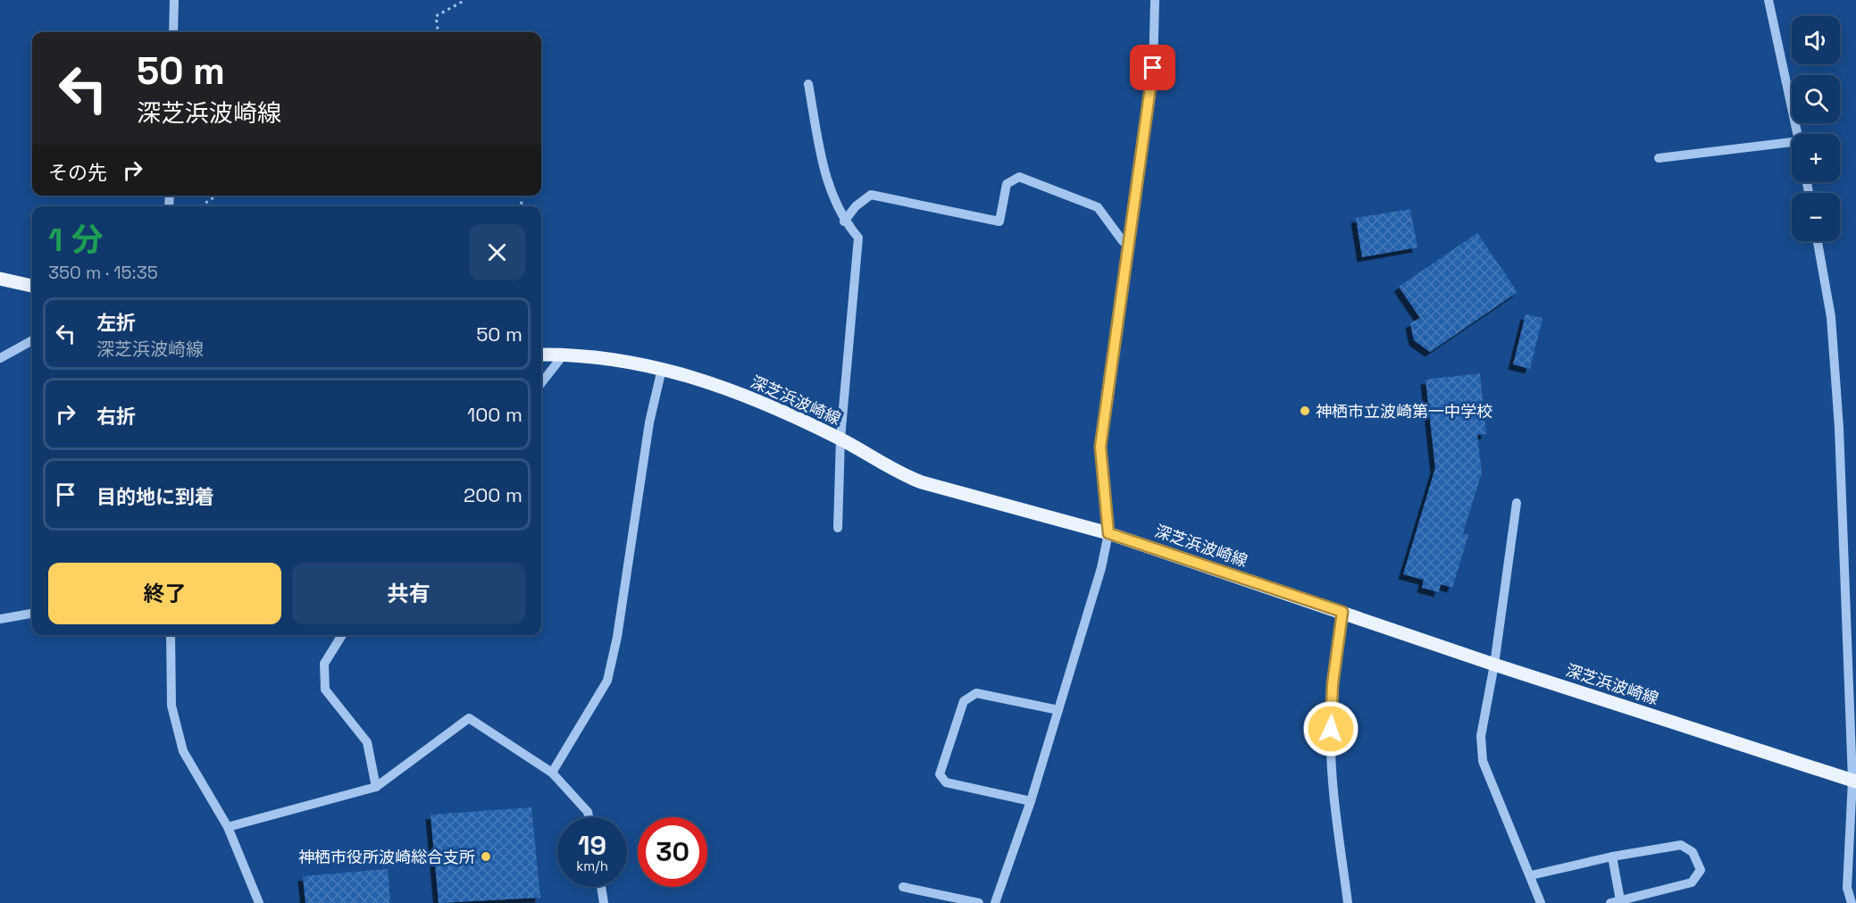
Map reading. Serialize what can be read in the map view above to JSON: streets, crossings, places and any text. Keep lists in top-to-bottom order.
{
  "streets": {
    "main road": ["深芝浜波崎線"]
  },
  "places": ["神栖市立波崎第一中学校", "神栖市役所波崎総合支所"],
  "page": {
    "map_buttons": ["+", "−"],
    "turn": ["50 m", "深芝浜波崎線"],
    "then": "その先",
    "heading": ["1 分", "350 m · 15:35"],
    "list": [
      {
        "name": "左折",
        "note": "深芝浜波崎線",
        "value": "50 m"
      },
      {
        "name": "右折",
        "value": "100 m"
      },
      {
        "name": "目的地に到着",
        "value": "200 m"
      }
    ],
    "buttons": ["終了", "共有"],
    "speed": "19 km/h",
    "limit": "30"
  }
}
